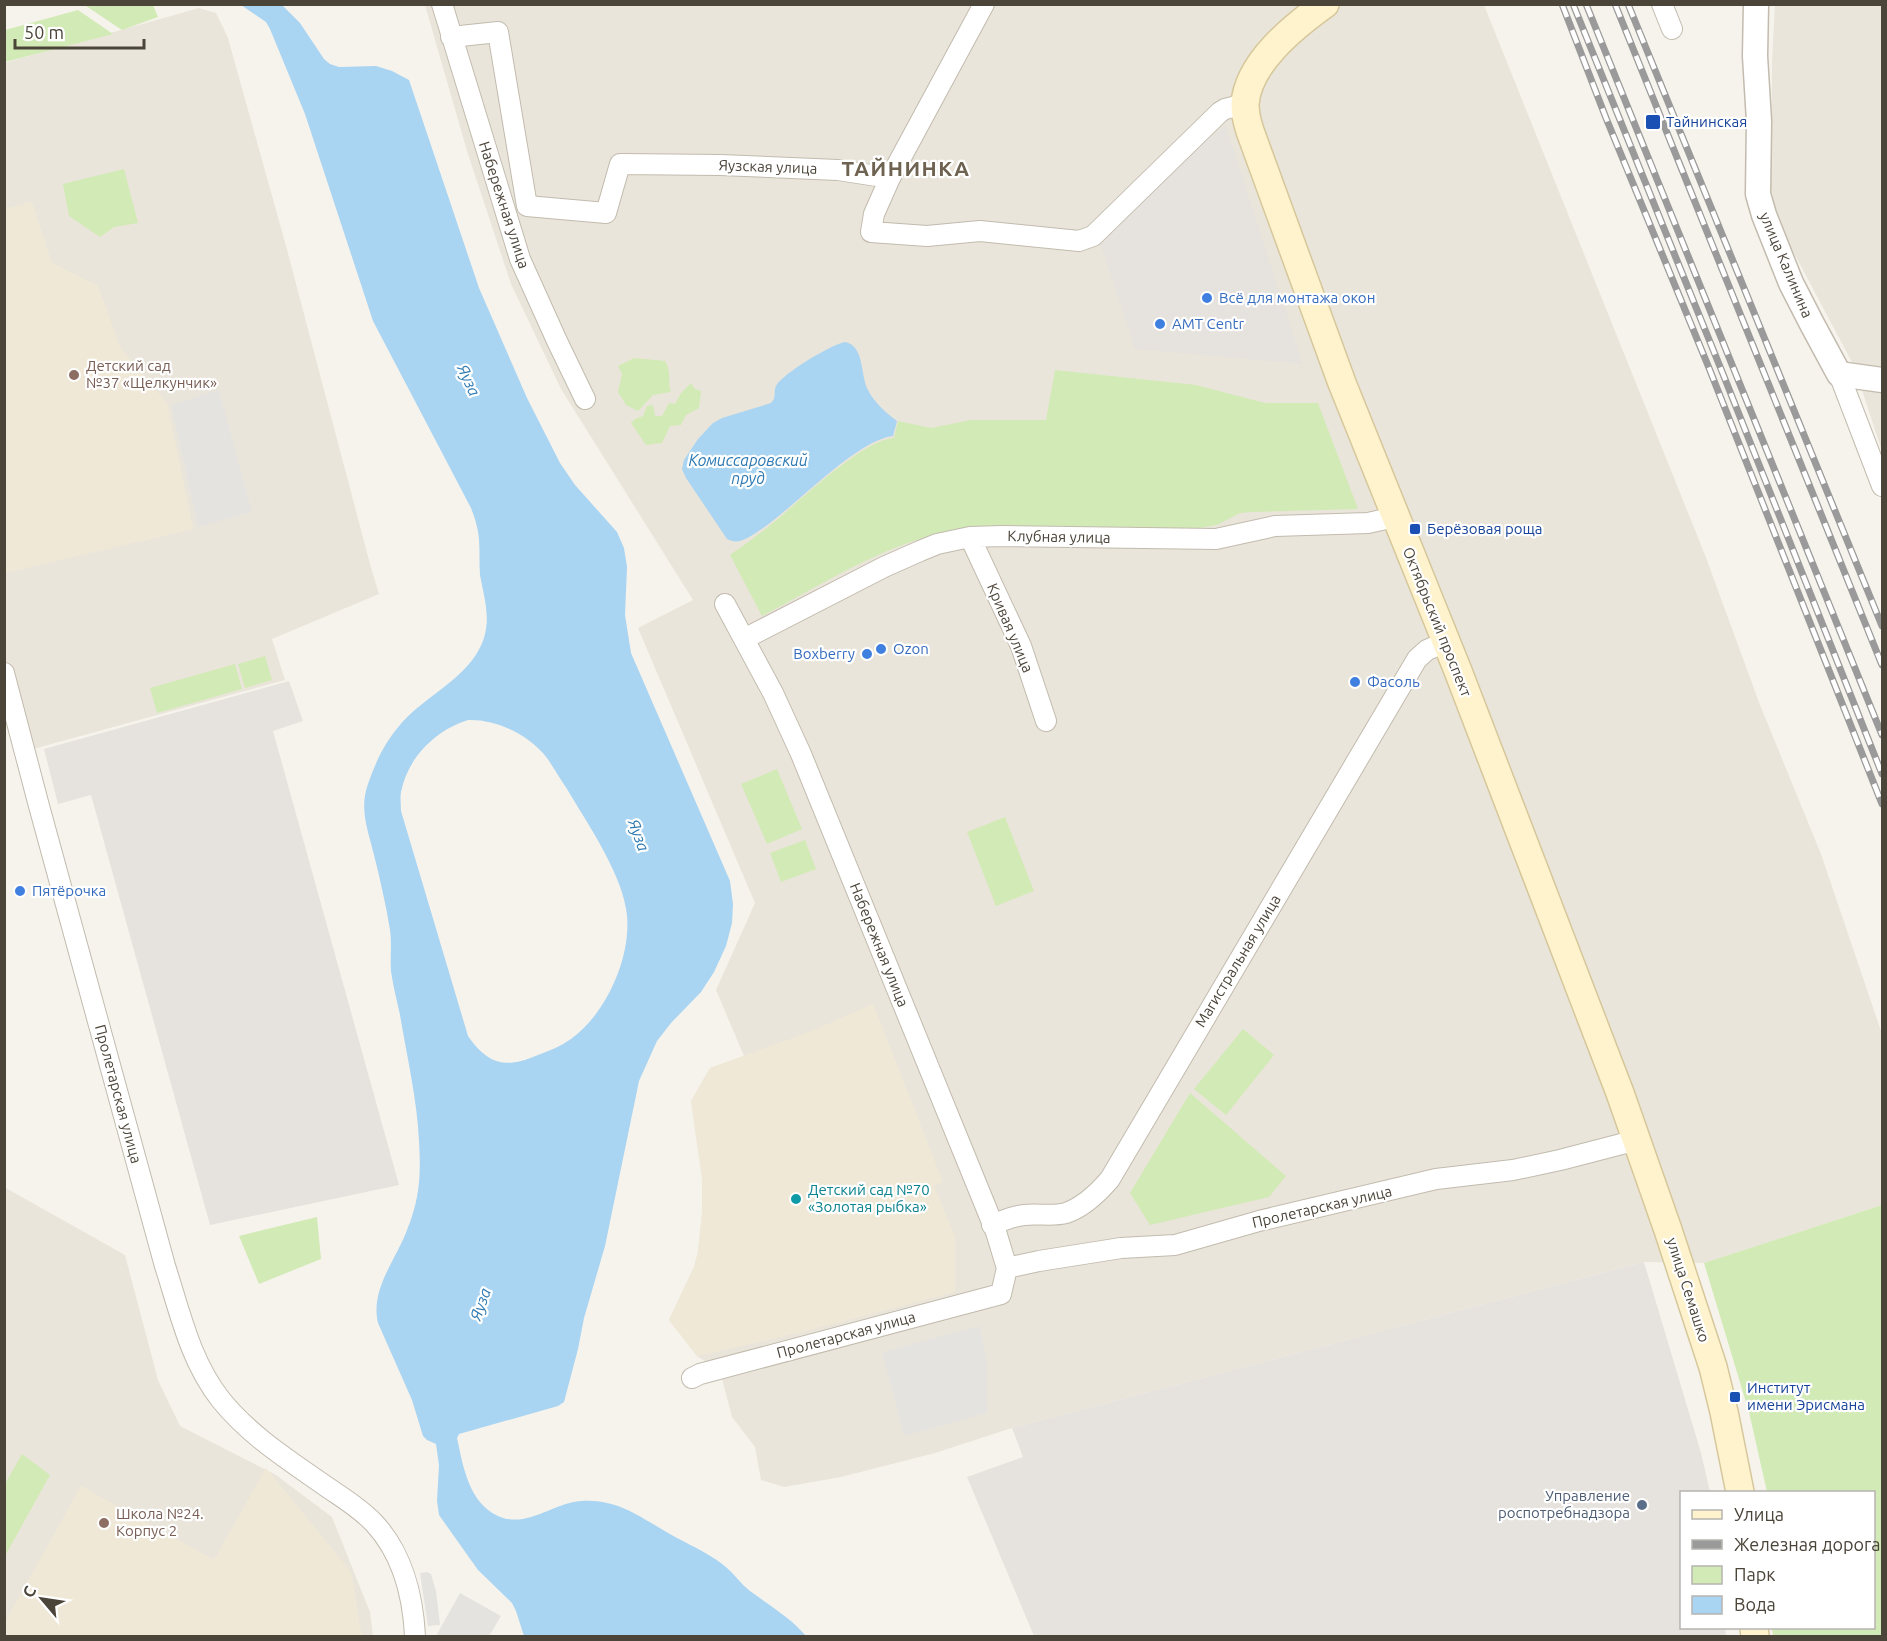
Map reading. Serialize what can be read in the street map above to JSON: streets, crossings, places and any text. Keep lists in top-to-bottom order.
{
  "streets": {
    "main road": ["Октябрьский проспект", "улица Семашко"],
    "street": [
      "Яузская улица",
      "Набережная улица",
      "улица Калинина",
      "Клубная улица",
      "Кривая улица",
      "Магистральная улица",
      "Пролетарская улица"
    ]
  },
  "crossings": [
    ["Яузская улица", "Набережная улица"],
    ["Набережная улица", "Клубная улица"],
    ["Набережная улица", "Магистральная улица"],
    ["Набережная улица", "Пролетарская улица"],
    ["Клубная улица", "Октябрьский проспект"],
    ["Клубная улица", "Кривая улица"],
    ["Октябрьский проспект", "Магистральная улица"],
    ["Октябрьский проспект", "улица Семашко"],
    ["Пролетарская улица", "улица Семашко"]
  ],
  "districts": ["ТАЙНИНКА"],
  "water": ["Яуза", "Комиссаровский пруд"],
  "places": {
    "transit": ["Тайнинская", "Берёзовая роща", "Институт имени Эрисмана"],
    "other": [
      "Всё для монтажа окон",
      "AMT Centr",
      "Детский сад №37 «Щелкунчик»",
      "Ozon",
      "Boxberry",
      "Фасоль",
      "Пятёрочка",
      "Детский сад №70 «Золотая рыбка»",
      "Управление роспотребнадзора",
      "Школа №24. Корпус 2"
    ]
  },
  "legend": [
    "Улица",
    "Железная дорога",
    "Парк",
    "Вода"
  ],
  "scale_bar": "50 m",
  "north": "top left"
}
